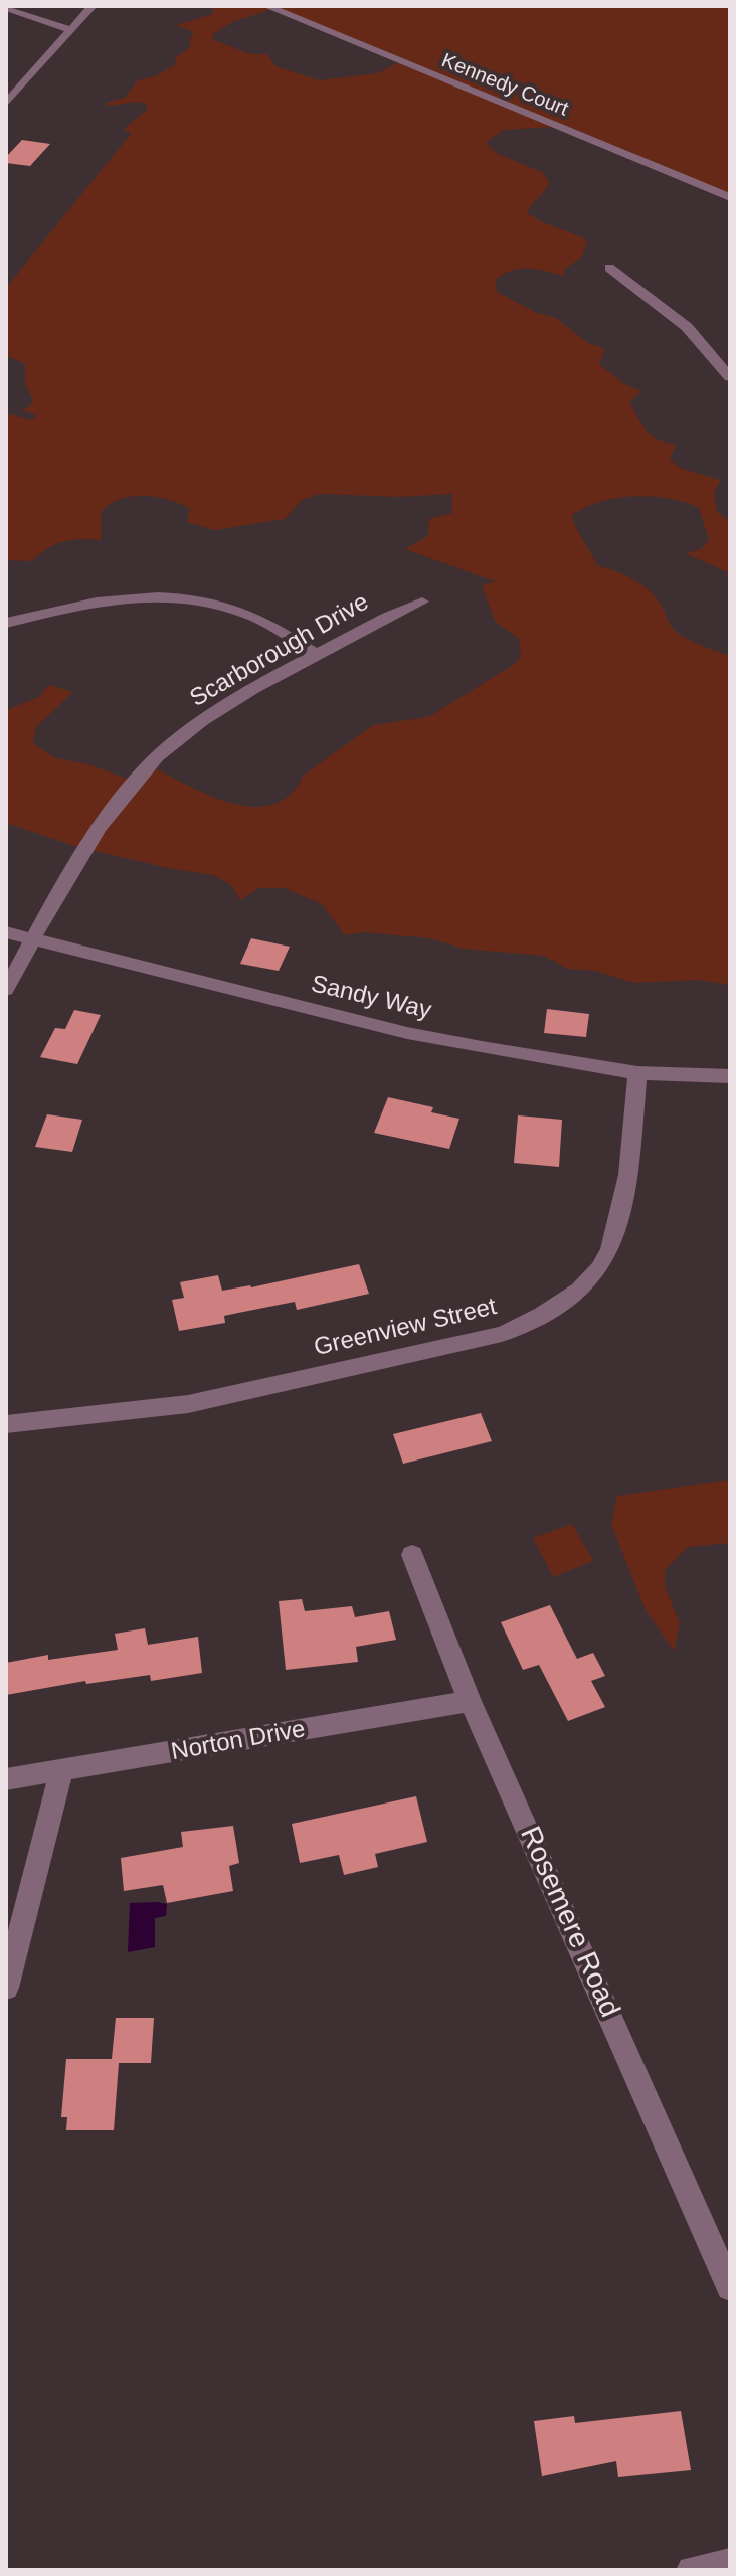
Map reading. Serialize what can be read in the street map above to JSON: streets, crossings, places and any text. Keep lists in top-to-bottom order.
{
  "streets": {
    "street": [
      "Kennedy Court",
      "Scarborough Drive",
      "Sandy Way",
      "Greenview Street",
      "Norton Drive",
      "Rosemere Road"
    ]
  },
  "crossings": [
    ["Scarborough Drive", "Sandy Way"],
    ["Sandy Way", "Greenview Street"],
    ["Norton Drive", "Rosemere Road"]
  ]
}
